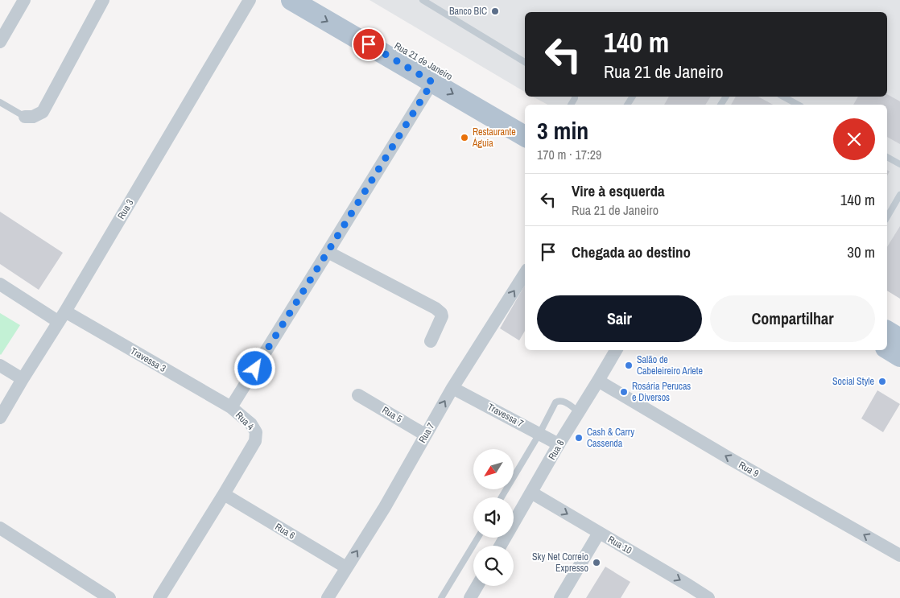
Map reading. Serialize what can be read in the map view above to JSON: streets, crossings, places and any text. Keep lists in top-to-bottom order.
{
  "streets": {
    "main road": ["Rua 21 de Janeiro"],
    "street": [
      "Rua 3",
      "Travessa 3",
      "Rua 5",
      "Travessa 7",
      "Rua 4",
      "Rua 7",
      "Rua 8",
      "Rua 9",
      "Rua 6",
      "Rua 10"
    ]
  },
  "crossings": [
    ["Rua 21 de Janeiro", "Rua 4"],
    ["Rua 3", "Travessa 3"],
    ["Travessa 3", "Rua 4"],
    ["Rua 5", "Rua 7"],
    ["Travessa 7", "Rua 7"],
    ["Travessa 7", "Rua 8"],
    ["Rua 4", "Rua 6"],
    ["Rua 7", "Rua 6"],
    ["Rua 8", "Rua 9"],
    ["Rua 8", "Rua 10"]
  ],
  "one_way": ["Rua 7", "Rua 9", "Rua 10"],
  "places": [
    "Banco BIC",
    "Restaurante Águia",
    "Salão de Cabeleireiro Arlete",
    "Social Style",
    "Rosária Perucas e Diversos",
    "Cash & Carry Cassenda",
    "Sky Net Correio Expresso"
  ],
  "north": "bottom left",
  "page": {
    "turn": ["140 m", "Rua 21 de Janeiro"],
    "heading": ["3 min", "170 m · 17:29"],
    "list": [
      {
        "name": "Vire à esquerda",
        "note": "Rua 21 de Janeiro",
        "value": "140 m"
      },
      {
        "name": "Chegada ao destino",
        "value": "30 m"
      }
    ],
    "buttons": ["Sair", "Compartilhar"]
  }
}
